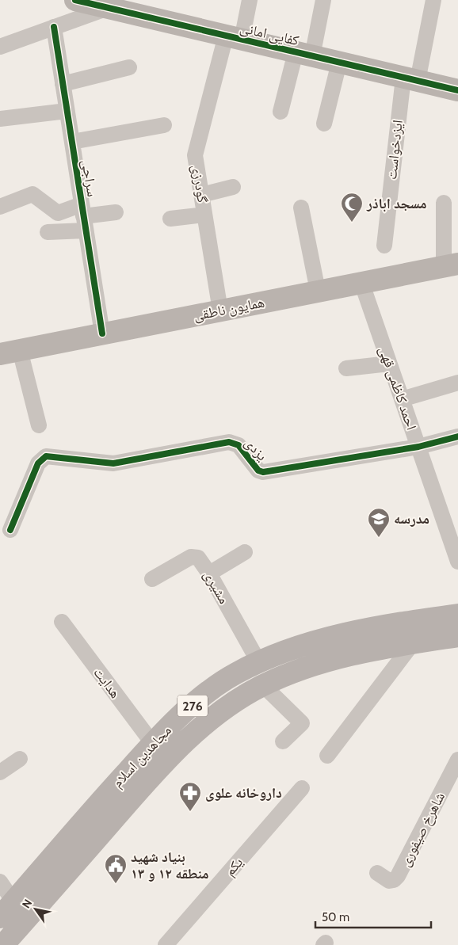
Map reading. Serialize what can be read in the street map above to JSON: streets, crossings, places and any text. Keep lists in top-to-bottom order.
{
  "streets": {
    "main road": [
      "کفایی امانی",
      "همایون ناطقی",
      "276",
      "مجاهدین اسلام"
    ],
    "street": [
      "ایزدخواست",
      "سراجی",
      "گودرزی",
      "احمد کاظمی قهی",
      "یزدی",
      "مشیری",
      "هدایت",
      "شاهرخ صیفوری",
      "یکم"
    ]
  },
  "crossings": [
    ["کفایی امانی", "ایزدخواست"],
    ["کفایی امانی", "گودرزی"],
    ["سراجی", "همایون ناطقی"],
    ["گودرزی", "همایون ناطقی"],
    ["همایون ناطقی", "احمد کاظمی قهی"],
    ["احمد کاظمی قهی", "یزدی"],
    ["مشیری", "مجاهدین اسلام"],
    ["هدایت", "مجاهدین اسلام"]
  ],
  "places": {
    "mosque": ["مسجد اباذر"],
    "school or university": ["مدرسه"],
    "pharmacy": ["داروخانه علوی"],
    "public building": ["بنیاد شهید منطقه ۱۲ و ۱۳"]
  },
  "scale_bar": "50 m",
  "north": "top left"
}
